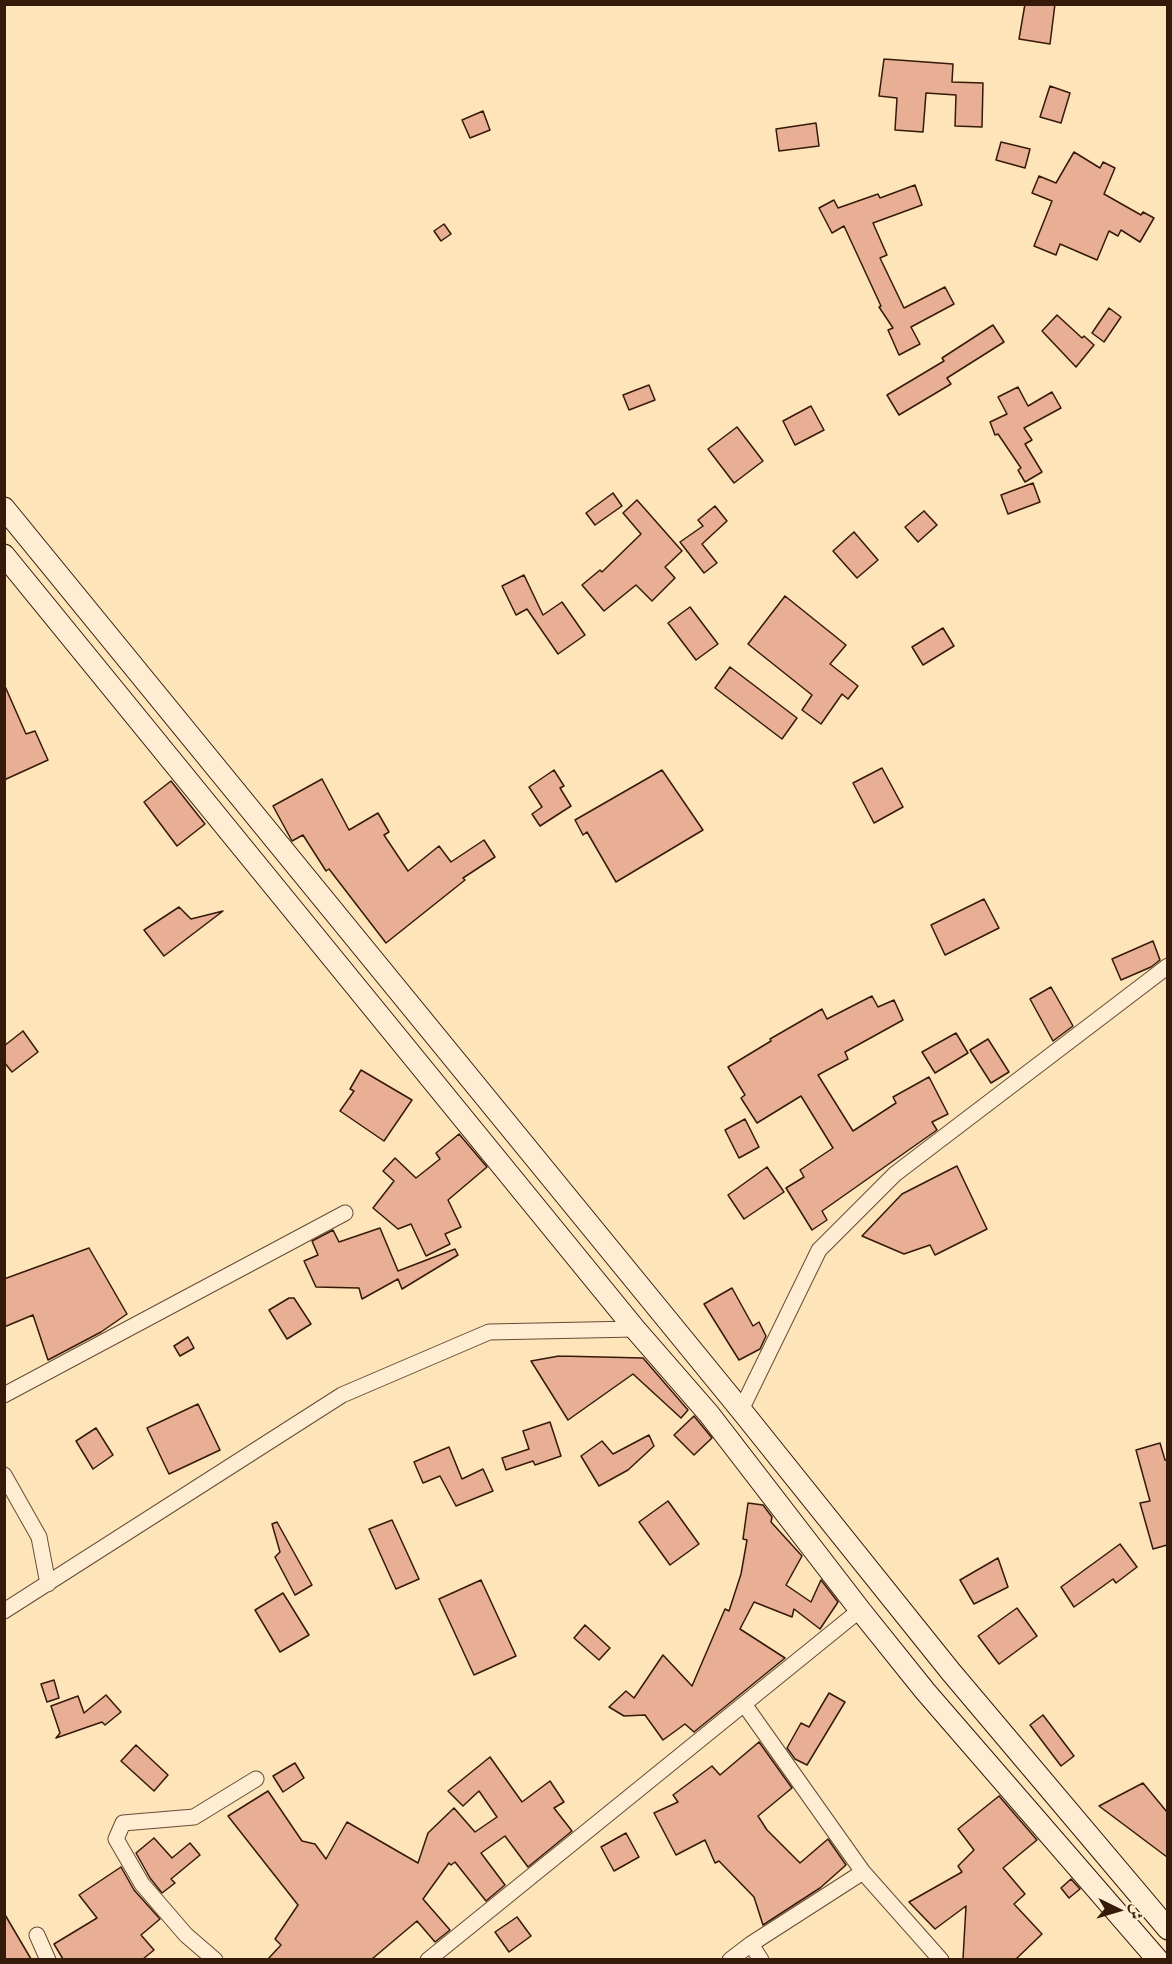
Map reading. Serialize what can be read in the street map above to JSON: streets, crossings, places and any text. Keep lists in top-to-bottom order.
{
  "north": "right"
}
